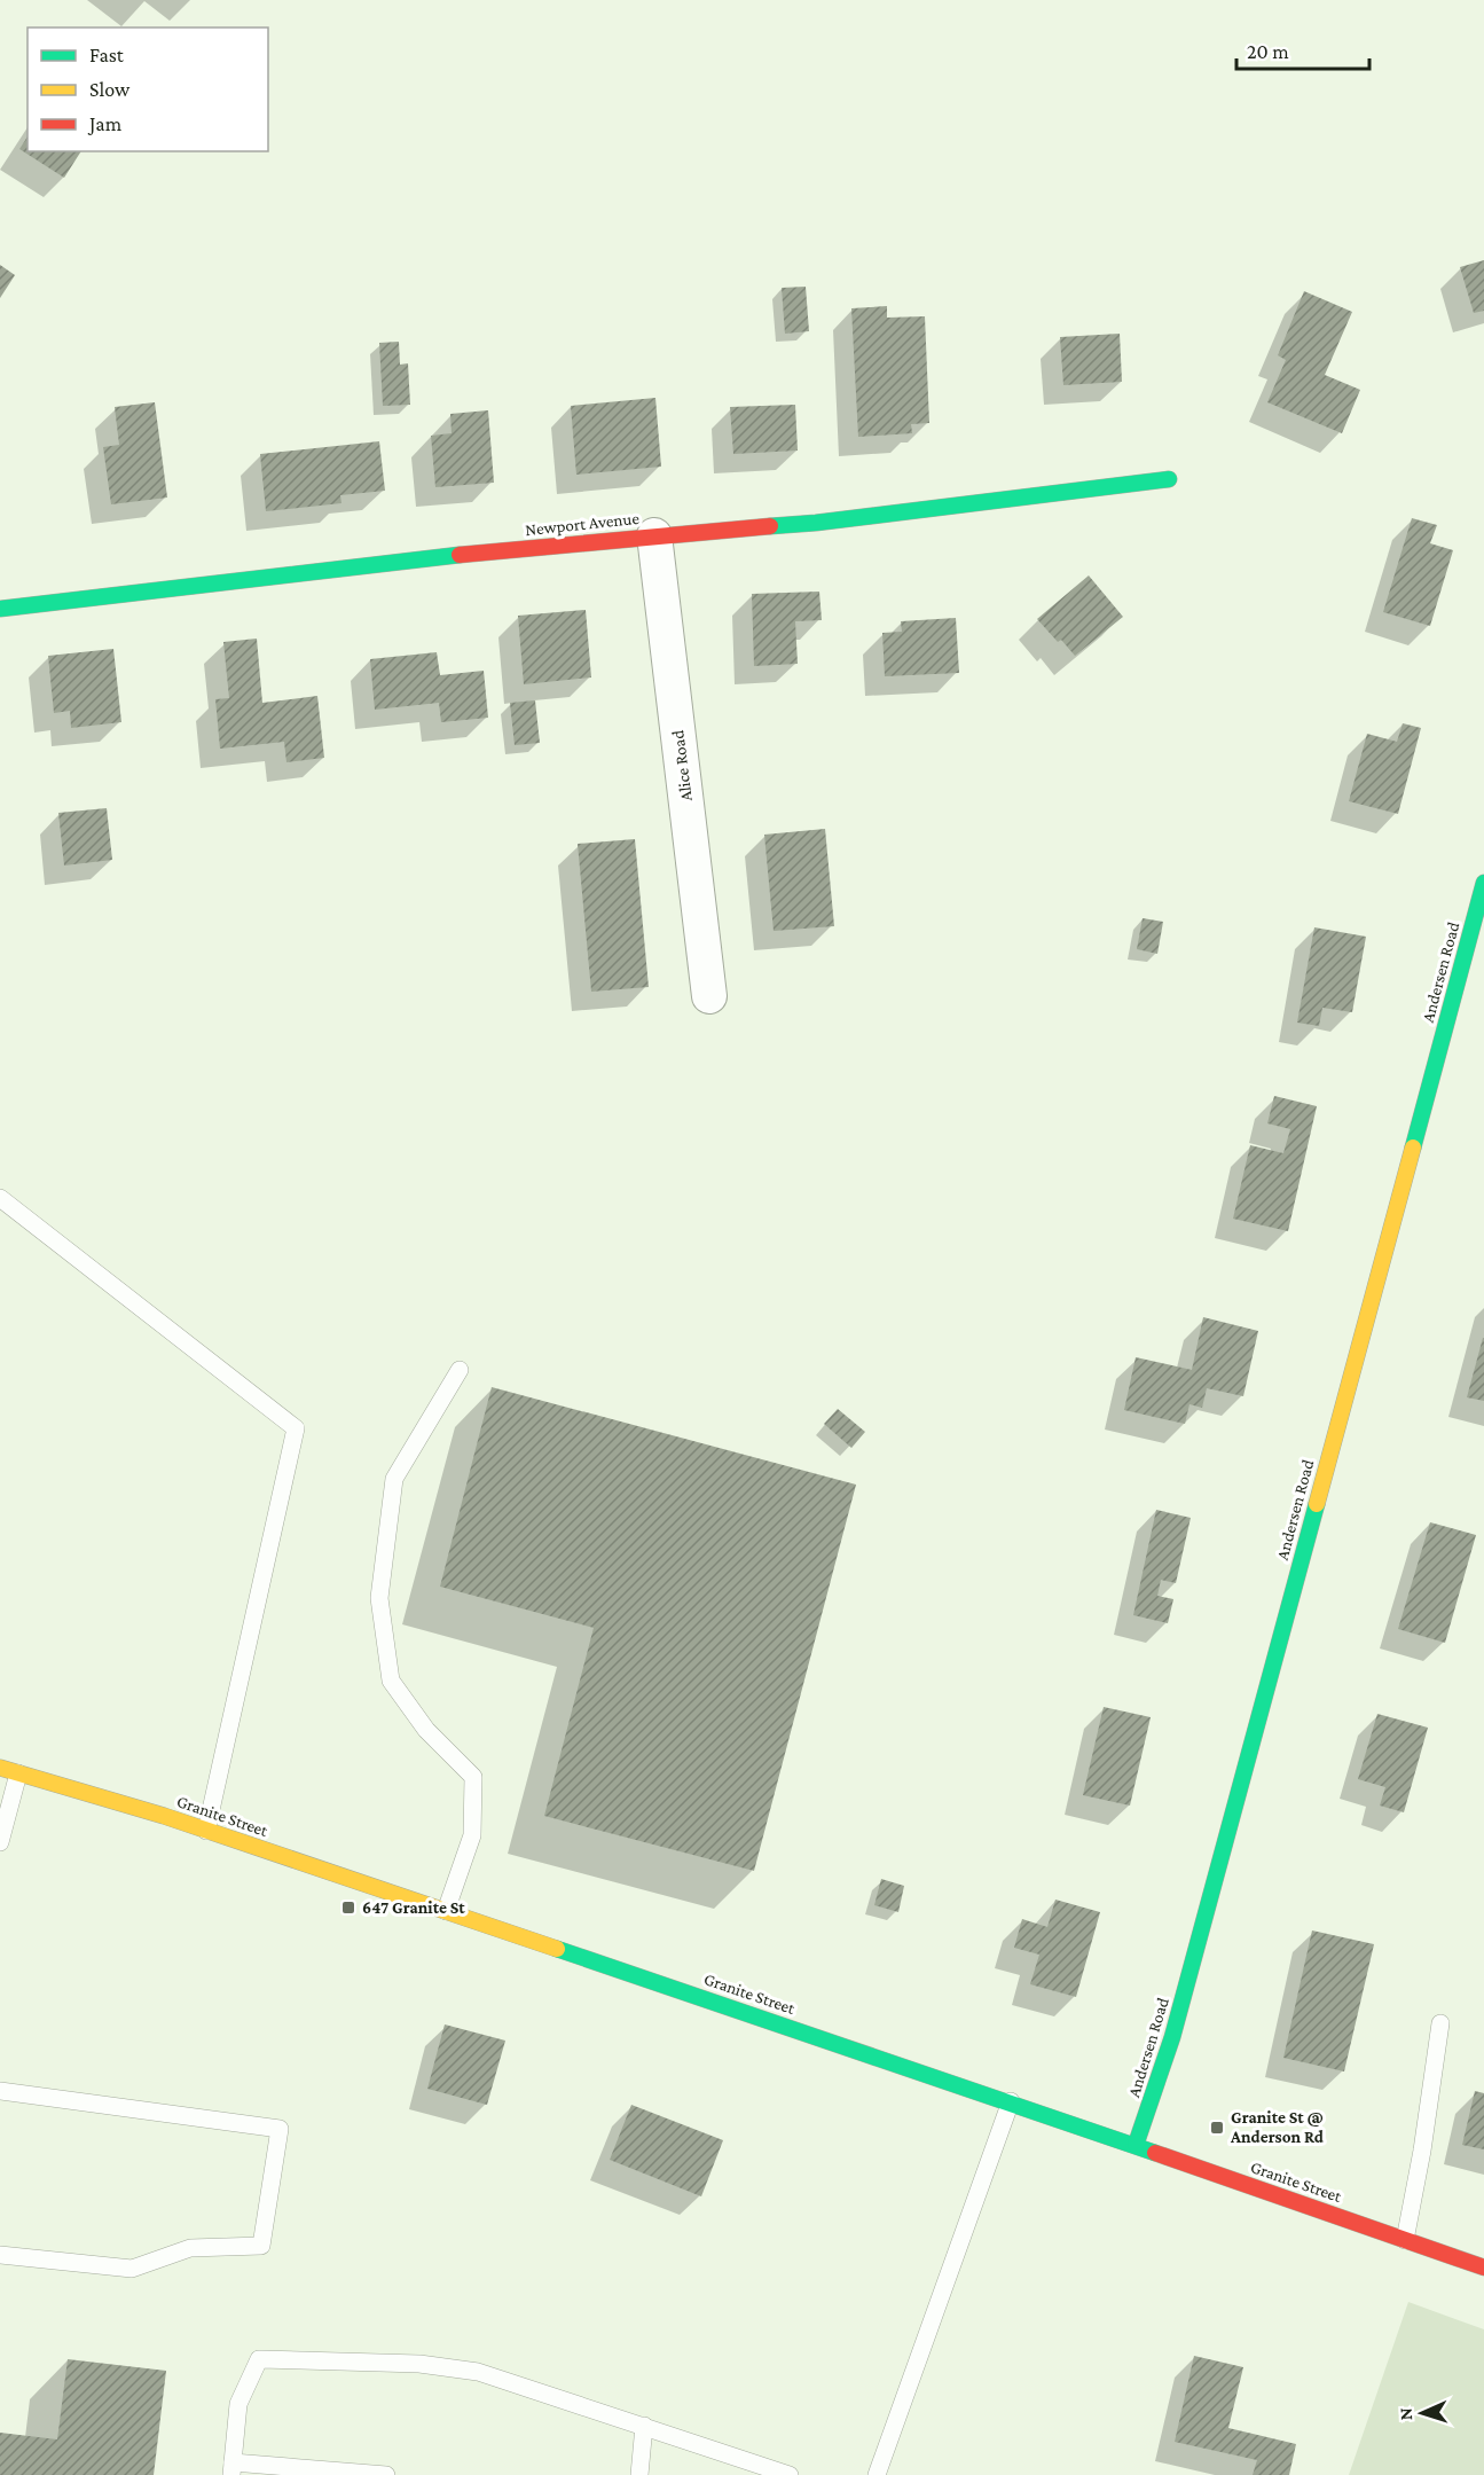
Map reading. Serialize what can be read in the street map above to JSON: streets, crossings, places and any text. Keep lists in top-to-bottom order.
{
  "streets": {
    "street": [
      "Newport Avenue",
      "Alice Road",
      "Andersen Road",
      "Granite Street"
    ]
  },
  "crossings": [
    ["Newport Avenue", "Alice Road"],
    ["Andersen Road", "Granite Street"]
  ],
  "places": {
    "transit": ["647 Granite St", "Granite St @ Anderson Rd"]
  },
  "legend": ["Fast", "Slow", "Jam"],
  "scale_bar": "20 m",
  "north": "left"
}
